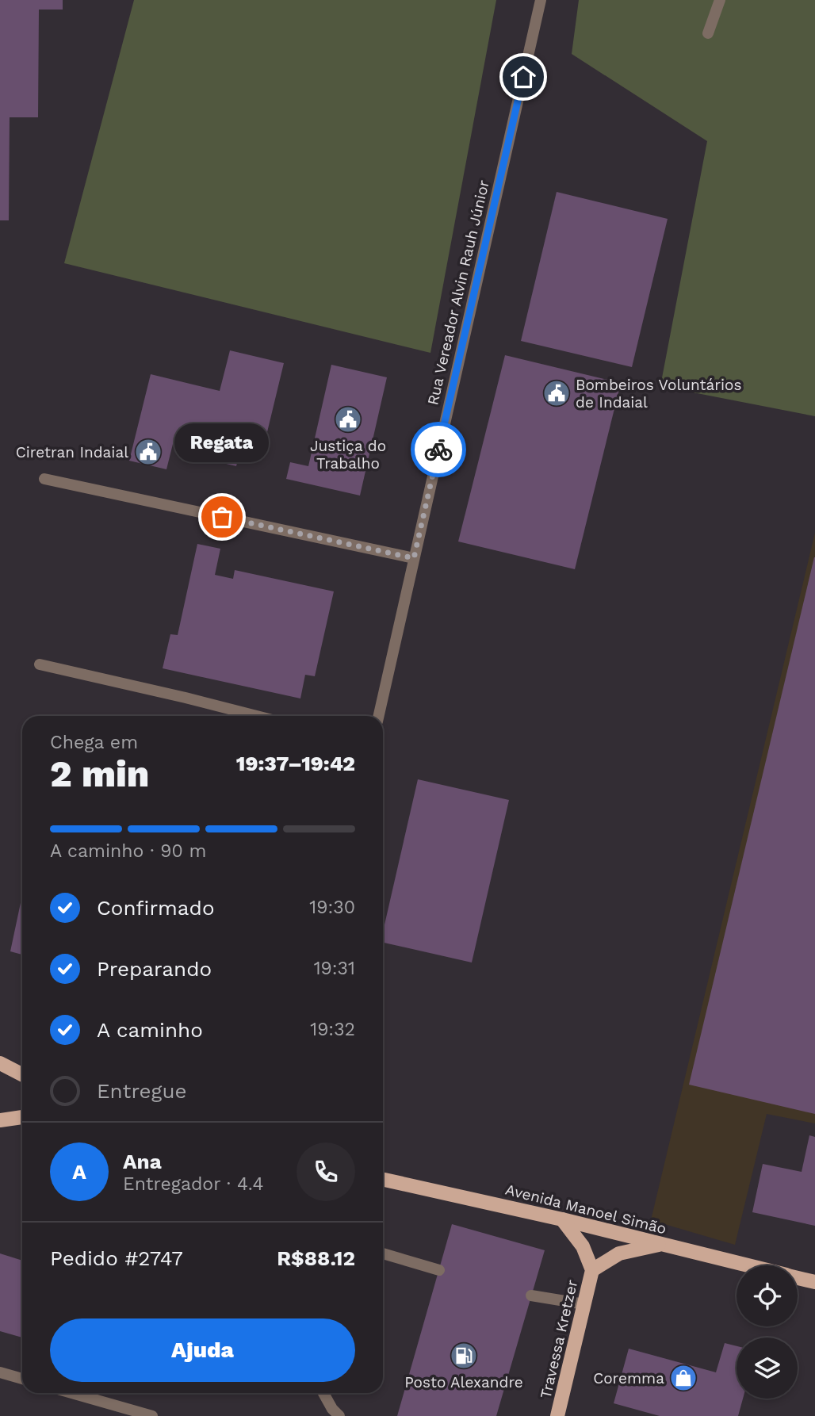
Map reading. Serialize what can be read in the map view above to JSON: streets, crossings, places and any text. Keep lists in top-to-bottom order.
{
  "streets": {
    "main road": ["Avenida Manoel Simão", "Travessa Kretzer"],
    "street": ["Rua Vereador Alvin Rauh Júnior"]
  },
  "crossings": [
    ["Avenida Manoel Simão", "Travessa Kretzer"]
  ],
  "places": {
    "public building": ["Bombeiros Voluntários de Indaial", "Justiça do Trabalho", "Ciretran Indaial"],
    "other": ["Regata"],
    "fuel station": ["Posto Alexandre"],
    "shop": ["Coremma"]
  },
  "page": {
    "bubble": "Regata",
    "heading": ["2 min", "Chega em", "19:37–19:42"],
    "panel": [
      "Ana",
      "Entregador · 4.4",
      "Pedido #2747",
      "R$88.12"
    ],
    "bar": "A caminho · 90 m",
    "list": [
      ["Confirmado", "19:30"],
      ["Preparando", "19:31"],
      ["A caminho", "19:32"],
      "Entregue"
    ],
    "round": "A",
    "buttons": "Ajuda"
  }
}
